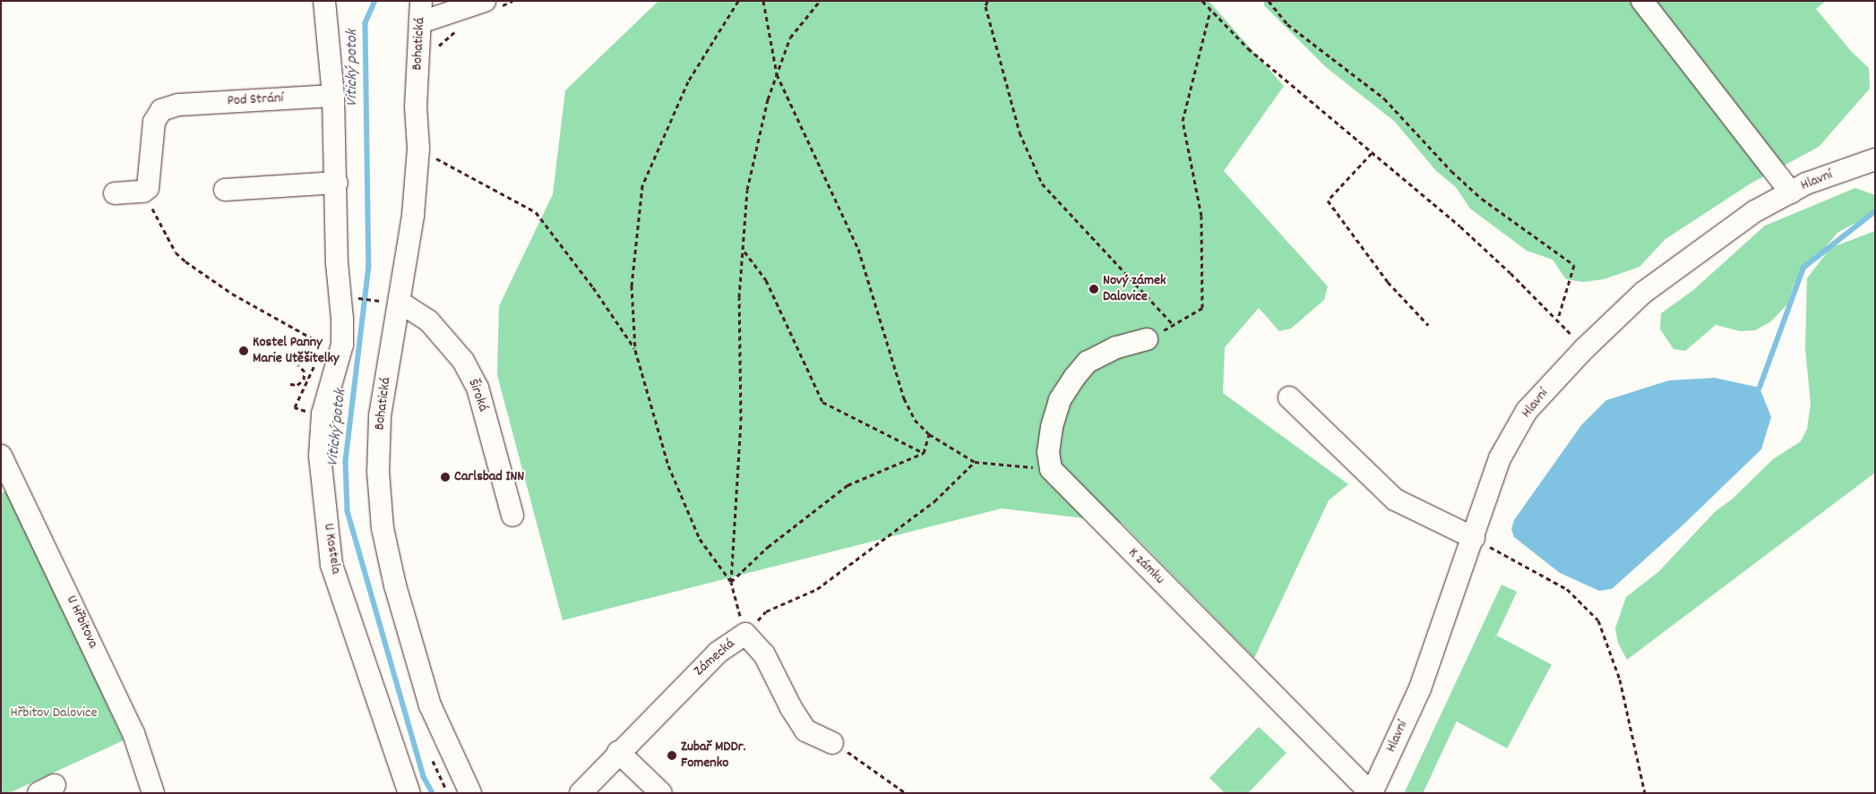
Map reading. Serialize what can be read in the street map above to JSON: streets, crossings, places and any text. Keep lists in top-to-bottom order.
{
  "streets": {
    "street": [
      "Bohatická",
      "Pod Strání",
      "Hlavní",
      "Široká",
      "U Kostela",
      "K zámku",
      "U Hřbitova",
      "Zámecká"
    ]
  },
  "crossings": [
    ["Bohatická", "Široká"],
    ["Hlavní", "K zámku"]
  ],
  "water": ["Vitický potok"],
  "parks": ["Hřbitov Dalovice"],
  "places": [
    "Nový zámek Dalovice",
    "Kostel Panny Marie Utěšitelky",
    "Carlsbad INN",
    "Zubař MDDr. Fomenko"
  ]
}
